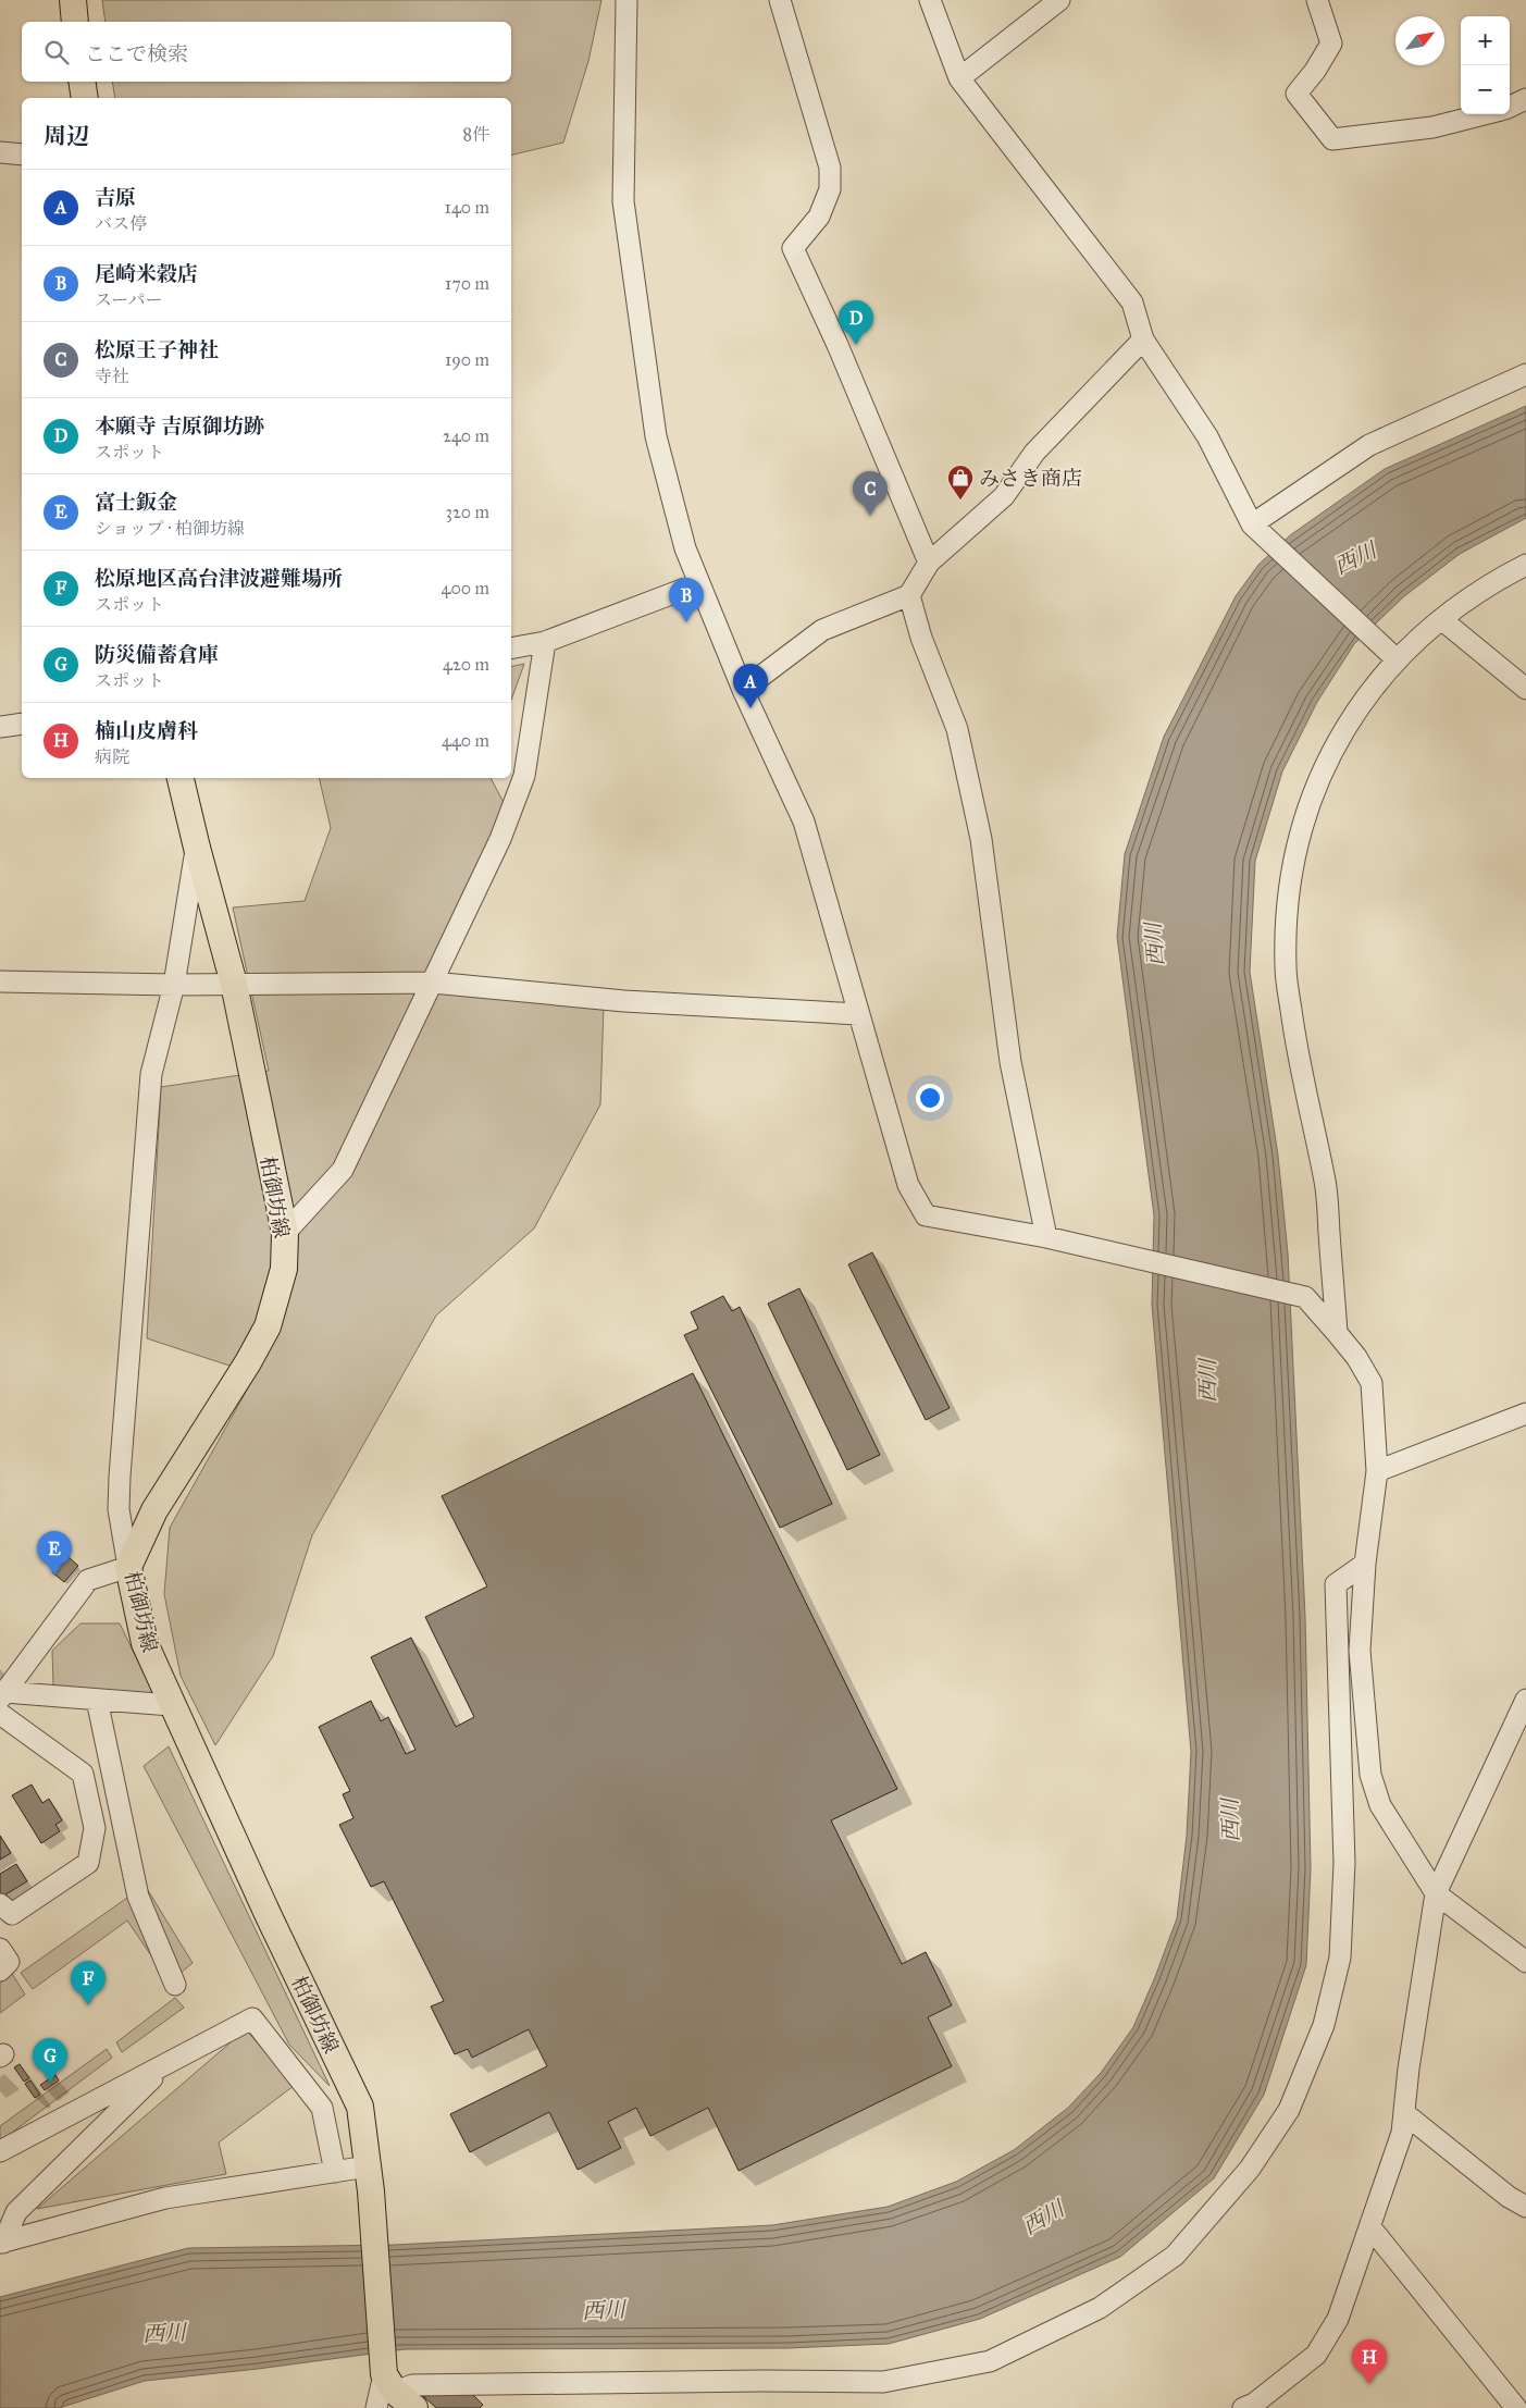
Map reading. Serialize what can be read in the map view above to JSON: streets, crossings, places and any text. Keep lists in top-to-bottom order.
{
  "streets": {
    "main road": ["柏御坊線"]
  },
  "water": ["西川"],
  "places": {
    "shop": ["みさき商店"]
  },
  "north": "top right",
  "page": {
    "map_buttons": ["+", "−"],
    "search": "ここで検索",
    "heading": ["周辺", "8件"],
    "list": [
      {
        "mark": "A",
        "name": "吉原",
        "note": "バス停",
        "value": "140 m"
      },
      {
        "mark": "B",
        "name": "尾崎米穀店",
        "note": "スーパー",
        "value": "170 m"
      },
      {
        "mark": "C",
        "name": "松原王子神社",
        "note": "寺社",
        "value": "190 m"
      },
      {
        "mark": "D",
        "name": "本願寺 吉原御坊跡",
        "note": "スポット",
        "value": "240 m"
      },
      {
        "mark": "E",
        "name": "富士鈑金",
        "note": "ショップ · 柏御坊線",
        "value": "320 m"
      },
      {
        "mark": "F",
        "name": "松原地区高台津波避難場所",
        "note": "スポット",
        "value": "400 m"
      },
      {
        "mark": "G",
        "name": "防災備蓄倉庫",
        "note": "スポット",
        "value": "420 m"
      },
      {
        "mark": "H",
        "name": "楠山皮膚科",
        "note": "病院",
        "value": "440 m"
      }
    ],
    "pins": [
      "D",
      "C",
      "B",
      "A",
      "E",
      "F",
      "G",
      "H"
    ]
  }
}
